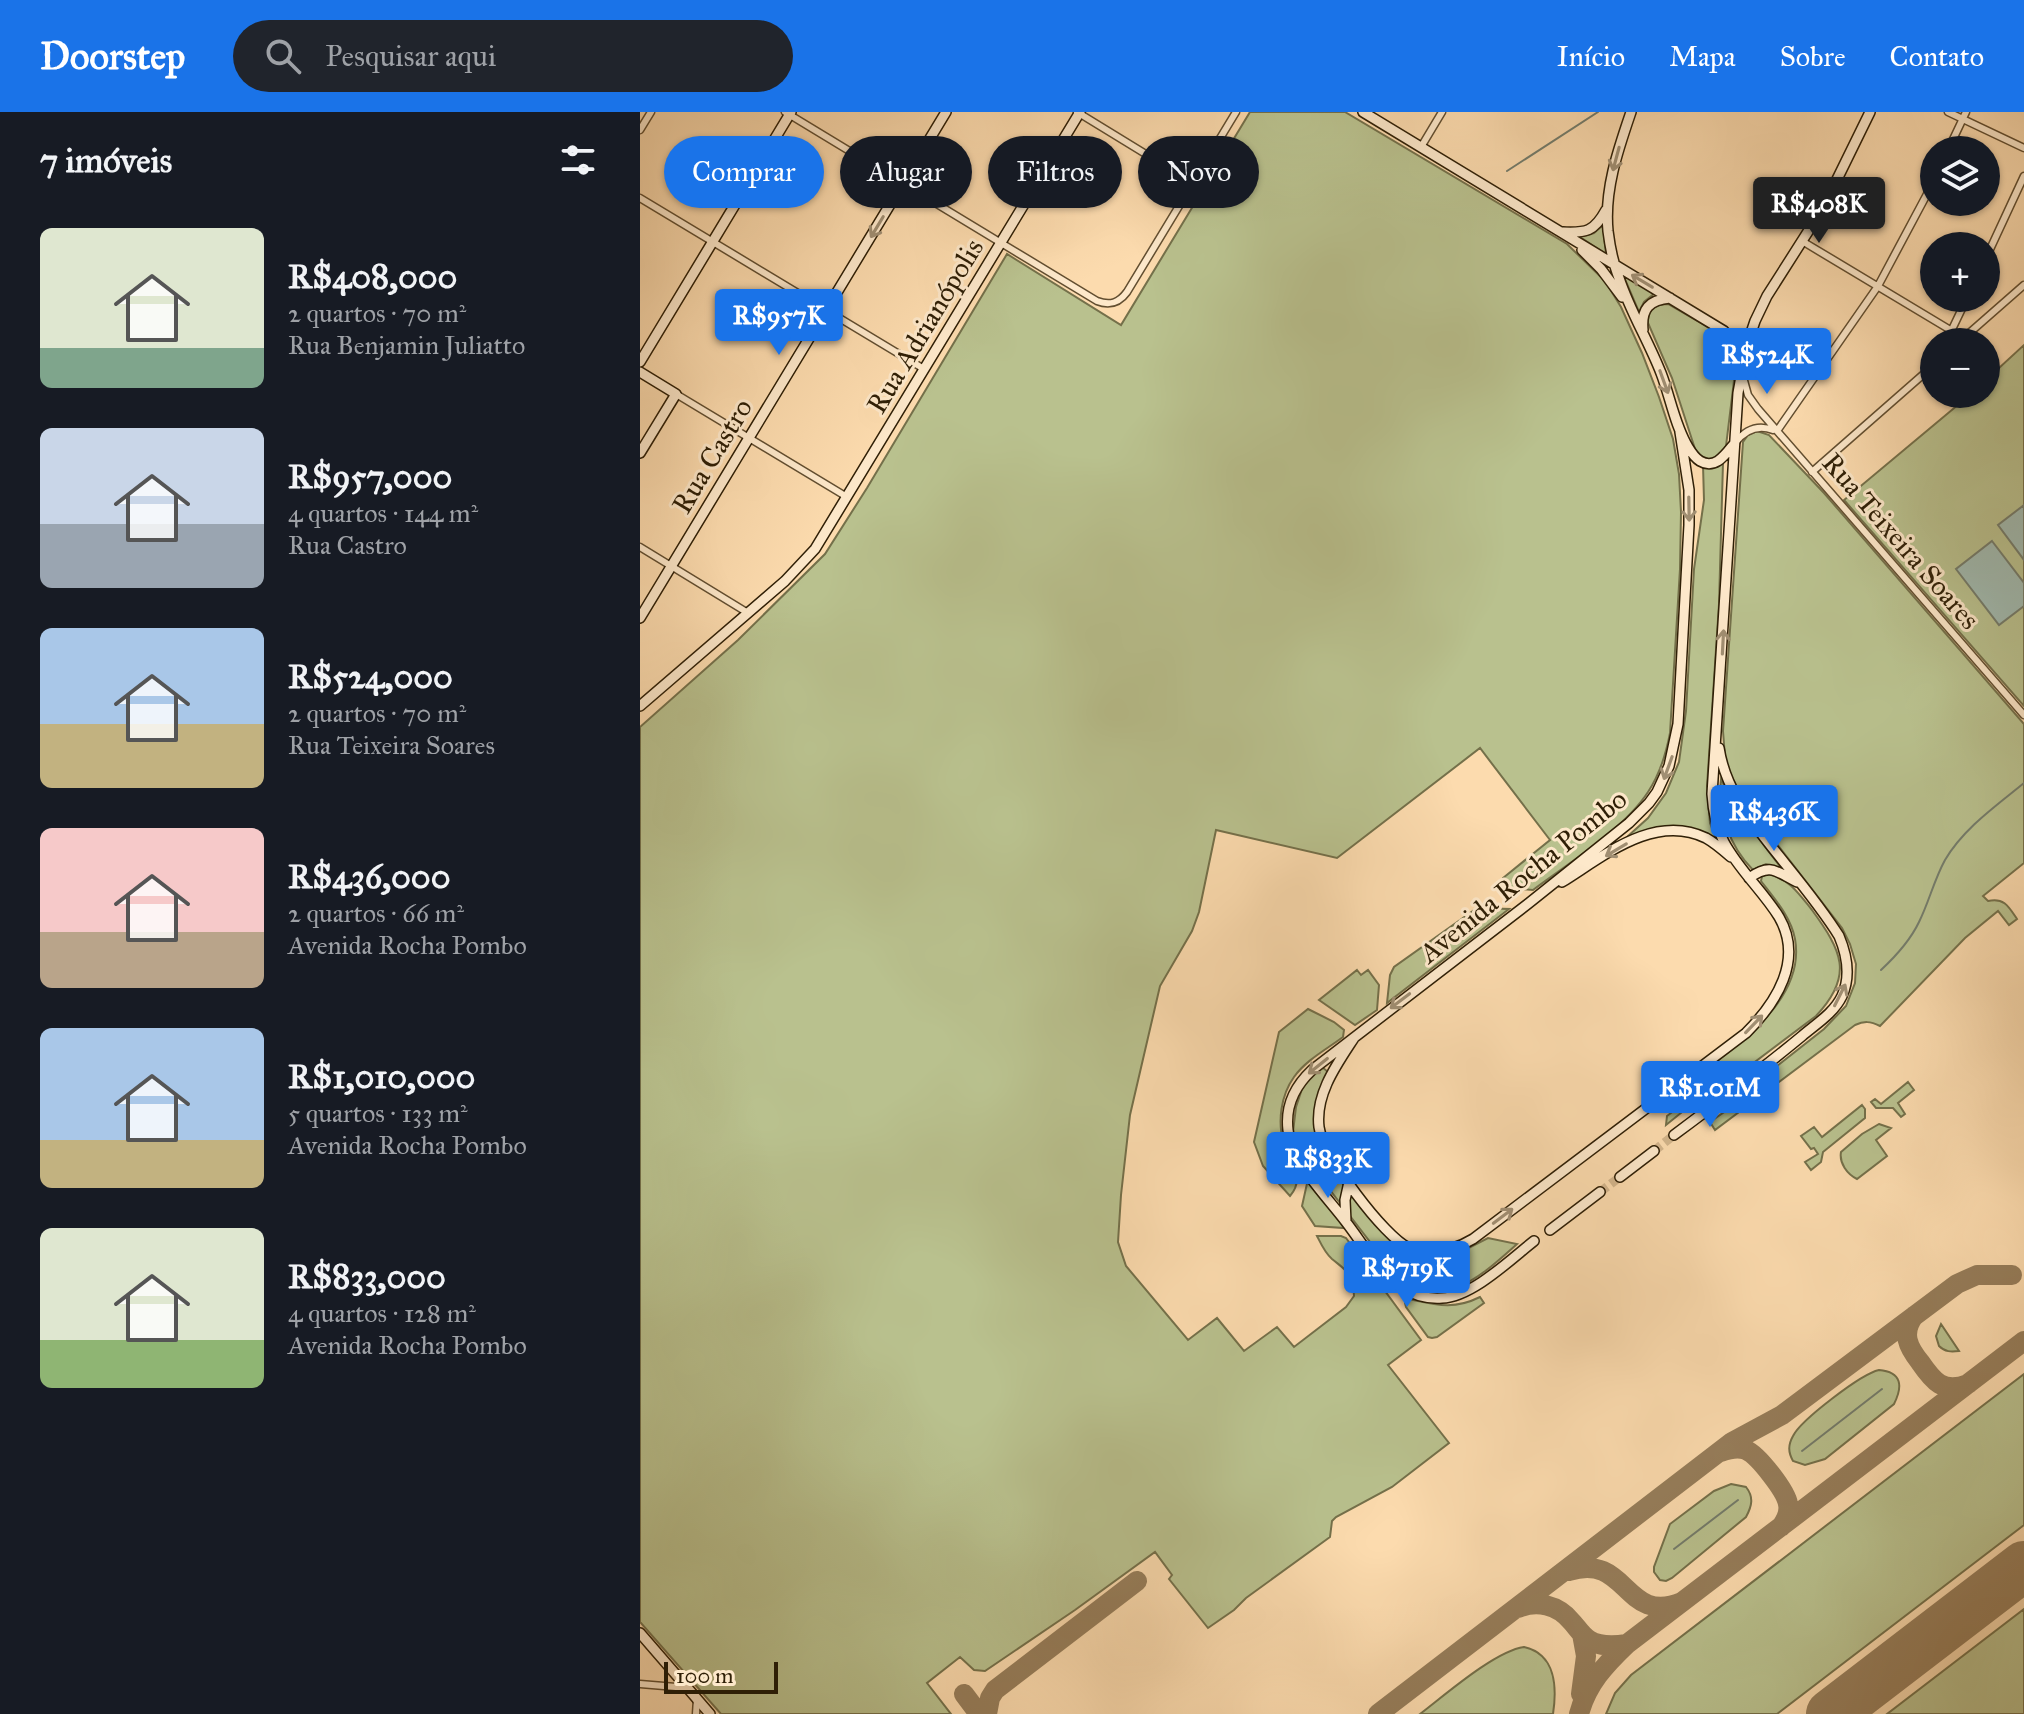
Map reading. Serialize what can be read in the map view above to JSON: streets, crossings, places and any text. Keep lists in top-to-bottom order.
{
  "streets": {
    "main road": [
      "Rua Adrianópolis",
      "Rua Castro",
      "Rua Teixeira Soares",
      "Avenida Rocha Pombo"
    ]
  },
  "crossings": [
    ["Rua Teixeira Soares", "Avenida Rocha Pombo"]
  ],
  "scale_bar": "100 m",
  "page": {
    "header": "Doorstep",
    "search": "Pesquisar aqui",
    "nav": [
      "Início",
      "Mapa",
      "Sobre",
      "Contato"
    ],
    "heading": "7 imóveis",
    "map_buttons": ["+", "−"],
    "chip": [
      "Comprar",
      "Alugar",
      "Filtros",
      "Novo"
    ],
    "price": [
      "R$408K",
      "R$957K",
      "R$524K",
      "R$436K",
      "R$1.01M",
      "R$833K",
      "R$719K"
    ],
    "list": [
      {
        "name": "R$408,000",
        "note": "2 quartos · 70 m² · Rua Benjamin Juliatto"
      },
      {
        "name": "R$957,000",
        "note": "4 quartos · 144 m² · Rua Castro"
      },
      {
        "name": "R$524,000",
        "note": "2 quartos · 70 m² · Rua Teixeira Soares"
      },
      {
        "name": "R$436,000",
        "note": "2 quartos · 66 m² · Avenida Rocha Pombo"
      },
      {
        "name": "R$1,010,000",
        "note": "5 quartos · 133 m² · Avenida Rocha Pombo"
      },
      {
        "name": "R$833,000",
        "note": "4 quartos · 128 m² · Avenida Rocha Pombo"
      }
    ],
    "scale": "100 m"
  }
}
